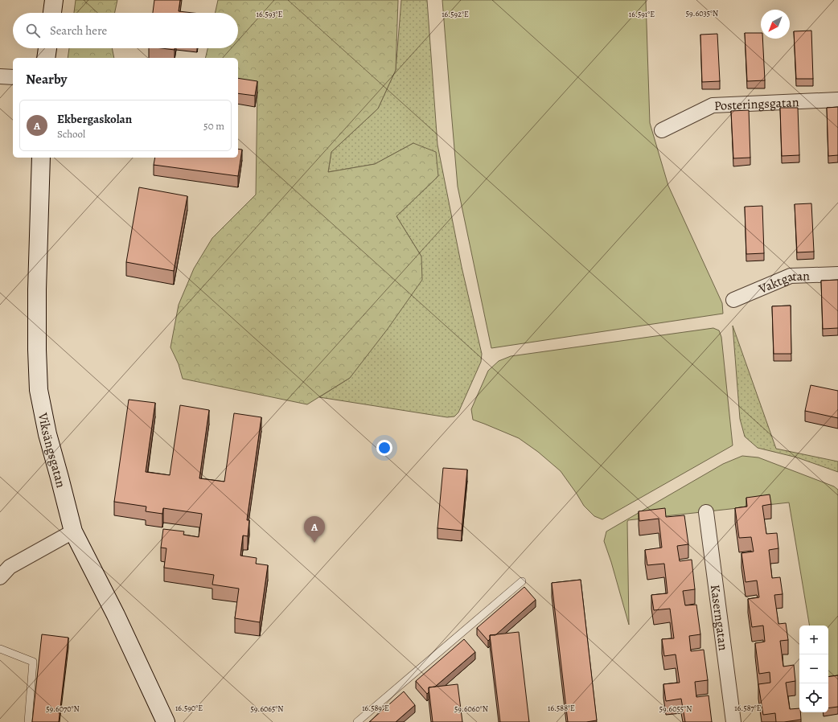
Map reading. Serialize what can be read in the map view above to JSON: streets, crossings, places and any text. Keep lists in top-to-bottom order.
{
  "streets": {
    "street": [
      "Posteringsgatan",
      "Vaktgatan",
      "Viksängsgatan",
      "Kaserngatan"
    ]
  },
  "north": "bottom left",
  "page": {
    "search": "Search here",
    "heading": "Nearby",
    "list": [
      {
        "mark": "A",
        "name": "Ekbergaskolan",
        "note": "School",
        "value": "50 m"
      }
    ],
    "pins": "A",
    "map_buttons": ["+", "−"]
  },
  "coordinates": [
    "59.6035°N",
    "16.593°E",
    "16.592°E",
    "16.591°E",
    "16.590°E",
    "16.589°E",
    "16.588°E",
    "16.587°E",
    "59.6070°N",
    "59.6065°N",
    "59.6060°N",
    "59.6055°N"
  ]
}
